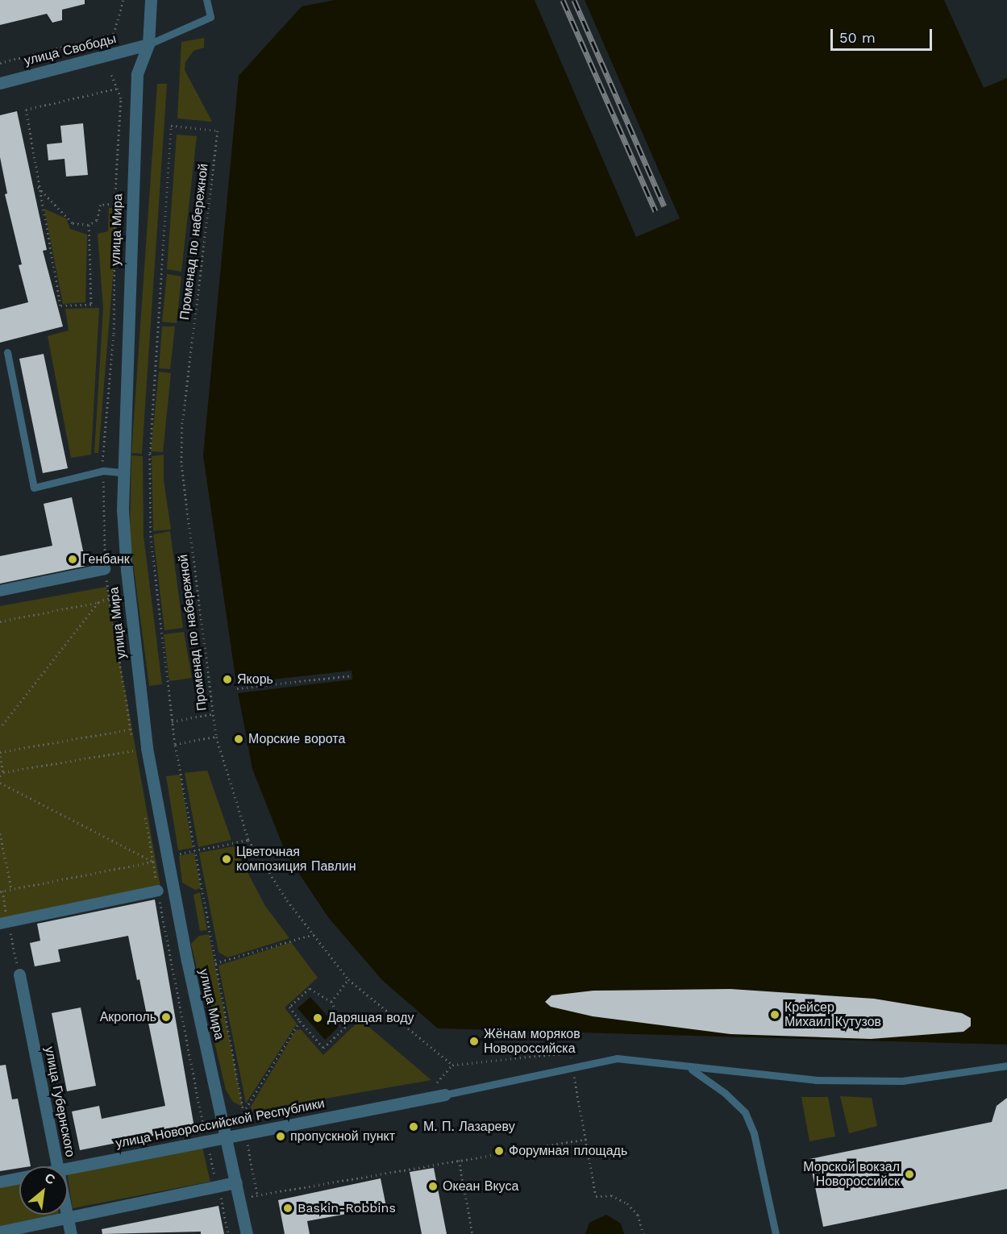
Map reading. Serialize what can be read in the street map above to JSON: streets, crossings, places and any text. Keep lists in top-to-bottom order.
{
  "streets": {
    "street": [
      "улица Свободы",
      "улица Мира",
      "улица Губернского",
      "улица Новороссийской Республики"
    ],
    "path": ["Променад по набережной"]
  },
  "crossings": [
    ["улица Свободы", "улица Мира"],
    ["улица Мира", "улица Новороссийской Республики"]
  ],
  "places": [
    "Генбанк",
    "Якорь",
    "Морские ворота",
    "Цветочная композиция Павлин",
    "Крейсер Михаил Кутузов",
    "Акрополь",
    "Дарящая воду",
    "Жёнам моряков Новороссийска",
    "М. П. Лазареву",
    "пропускной пункт",
    "Форумная площадь",
    "Морской вокзал Новороссийск",
    "Океан Вкуса",
    "Baskin-Robbins"
  ],
  "scale_bar": "50 m",
  "north": "top right"
}
